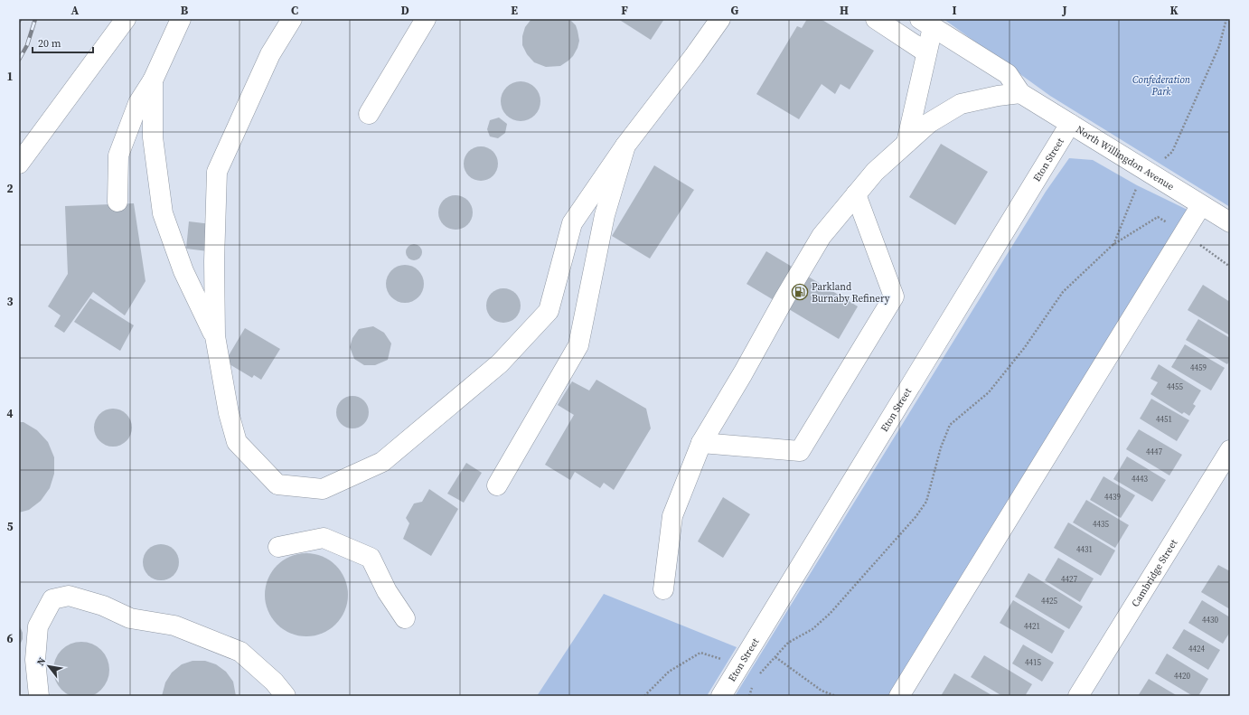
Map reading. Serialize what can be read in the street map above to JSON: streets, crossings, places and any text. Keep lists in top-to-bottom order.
{
  "streets": {
    "street": ["North Willingdon Avenue", "Eton Street", "Cambridge Street"]
  },
  "crossings": [
    ["North Willingdon Avenue", "Eton Street"]
  ],
  "parks": ["Confederation Park"],
  "places": {
    "fuel station": ["Parkland Burnaby Refinery"]
  },
  "house_numbers": [
    "4459",
    "4455",
    "4451",
    "4447",
    "4443",
    "4439",
    "4435",
    "4431",
    "4427",
    "4425",
    "4430",
    "4421",
    "4424",
    "4415",
    "4420"
  ],
  "scale_bar": "20 m",
  "north": "top left",
  "grid": {
    "columns": [
      "A",
      "B",
      "C",
      "D",
      "E",
      "F",
      "G",
      "H",
      "I",
      "J",
      "K"
    ],
    "rows": [
      "1",
      "2",
      "3",
      "4",
      "5",
      "6"
    ]
  }
}
